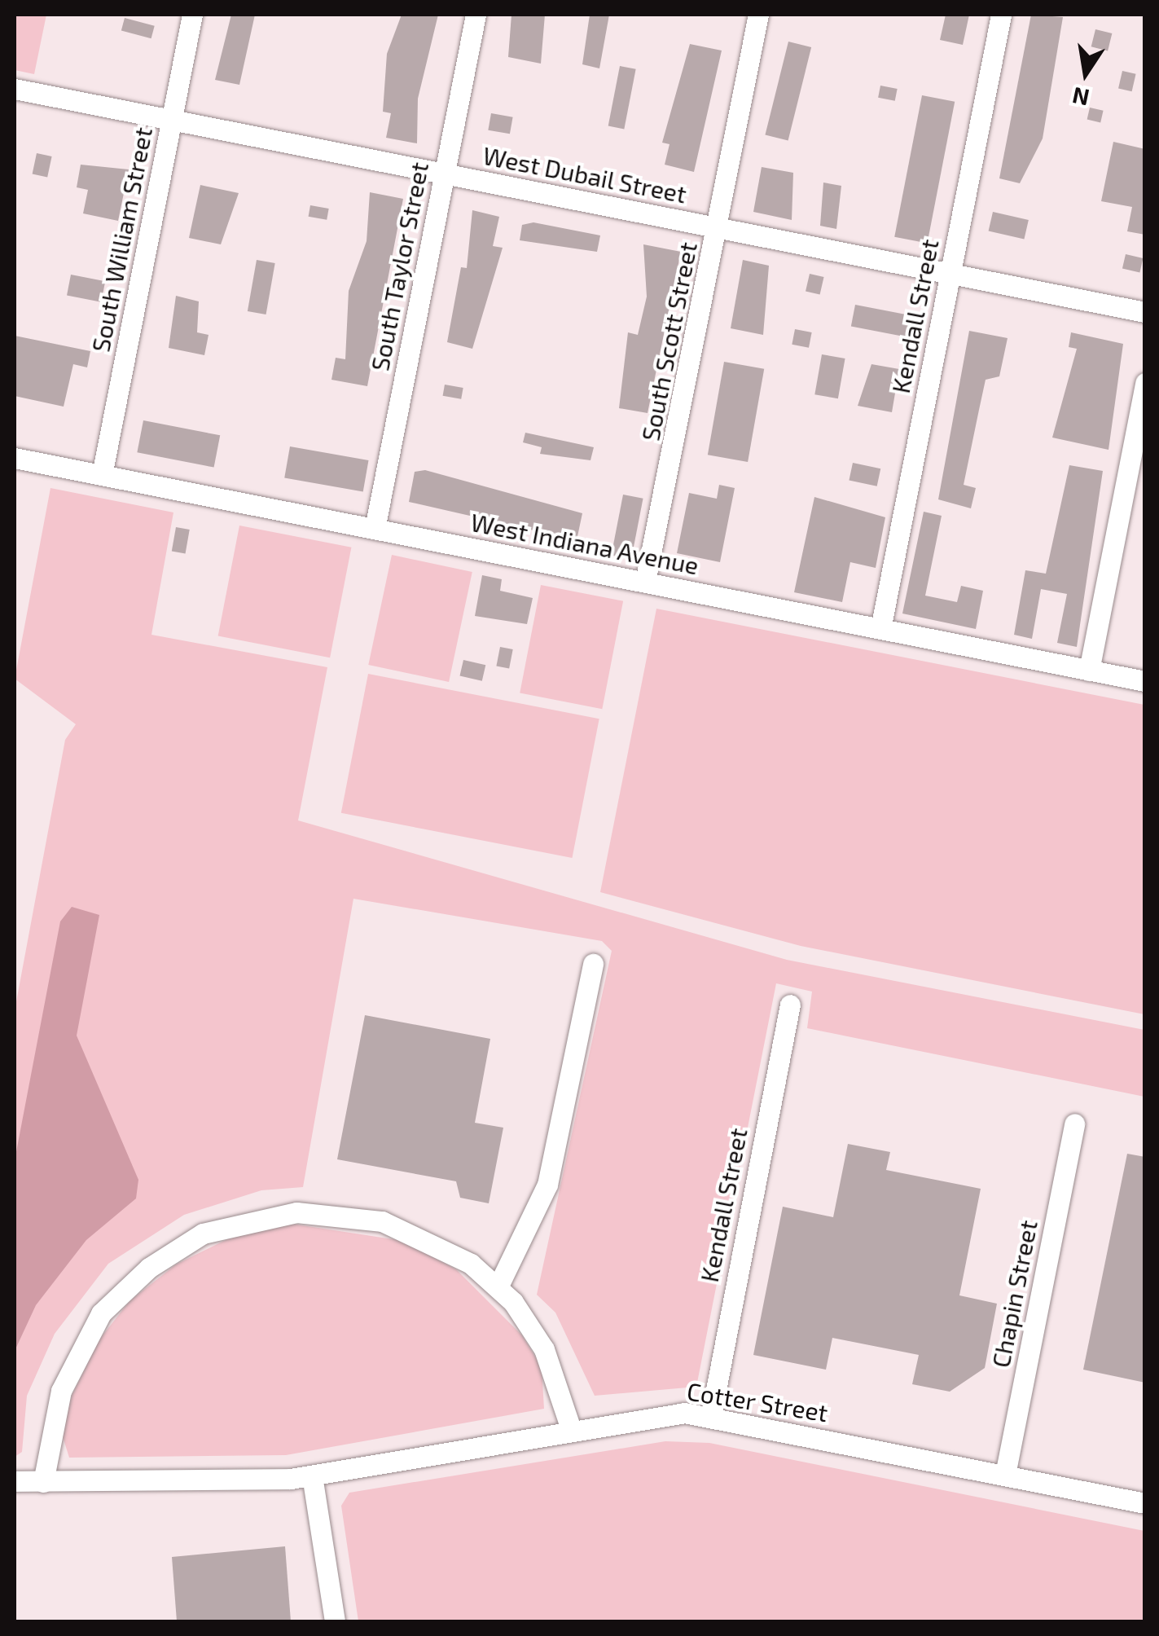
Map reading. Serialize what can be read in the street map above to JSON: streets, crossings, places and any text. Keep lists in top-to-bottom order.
{
  "streets": {
    "street": [
      "West Dubail Street",
      "South William Street",
      "South Taylor Street",
      "Kendall Street",
      "South Scott Street",
      "West Indiana Avenue",
      "Chapin Street",
      "Cotter Street"
    ]
  },
  "crossings": [
    ["West Dubail Street", "South William Street"],
    ["West Dubail Street", "South Taylor Street"],
    ["West Dubail Street", "Kendall Street"],
    ["West Dubail Street", "South Scott Street"],
    ["South William Street", "West Indiana Avenue"],
    ["South Taylor Street", "West Indiana Avenue"],
    ["Kendall Street", "West Indiana Avenue"],
    ["Kendall Street", "Cotter Street"],
    ["South Scott Street", "West Indiana Avenue"],
    ["Chapin Street", "Cotter Street"]
  ],
  "north": "bottom"
}
